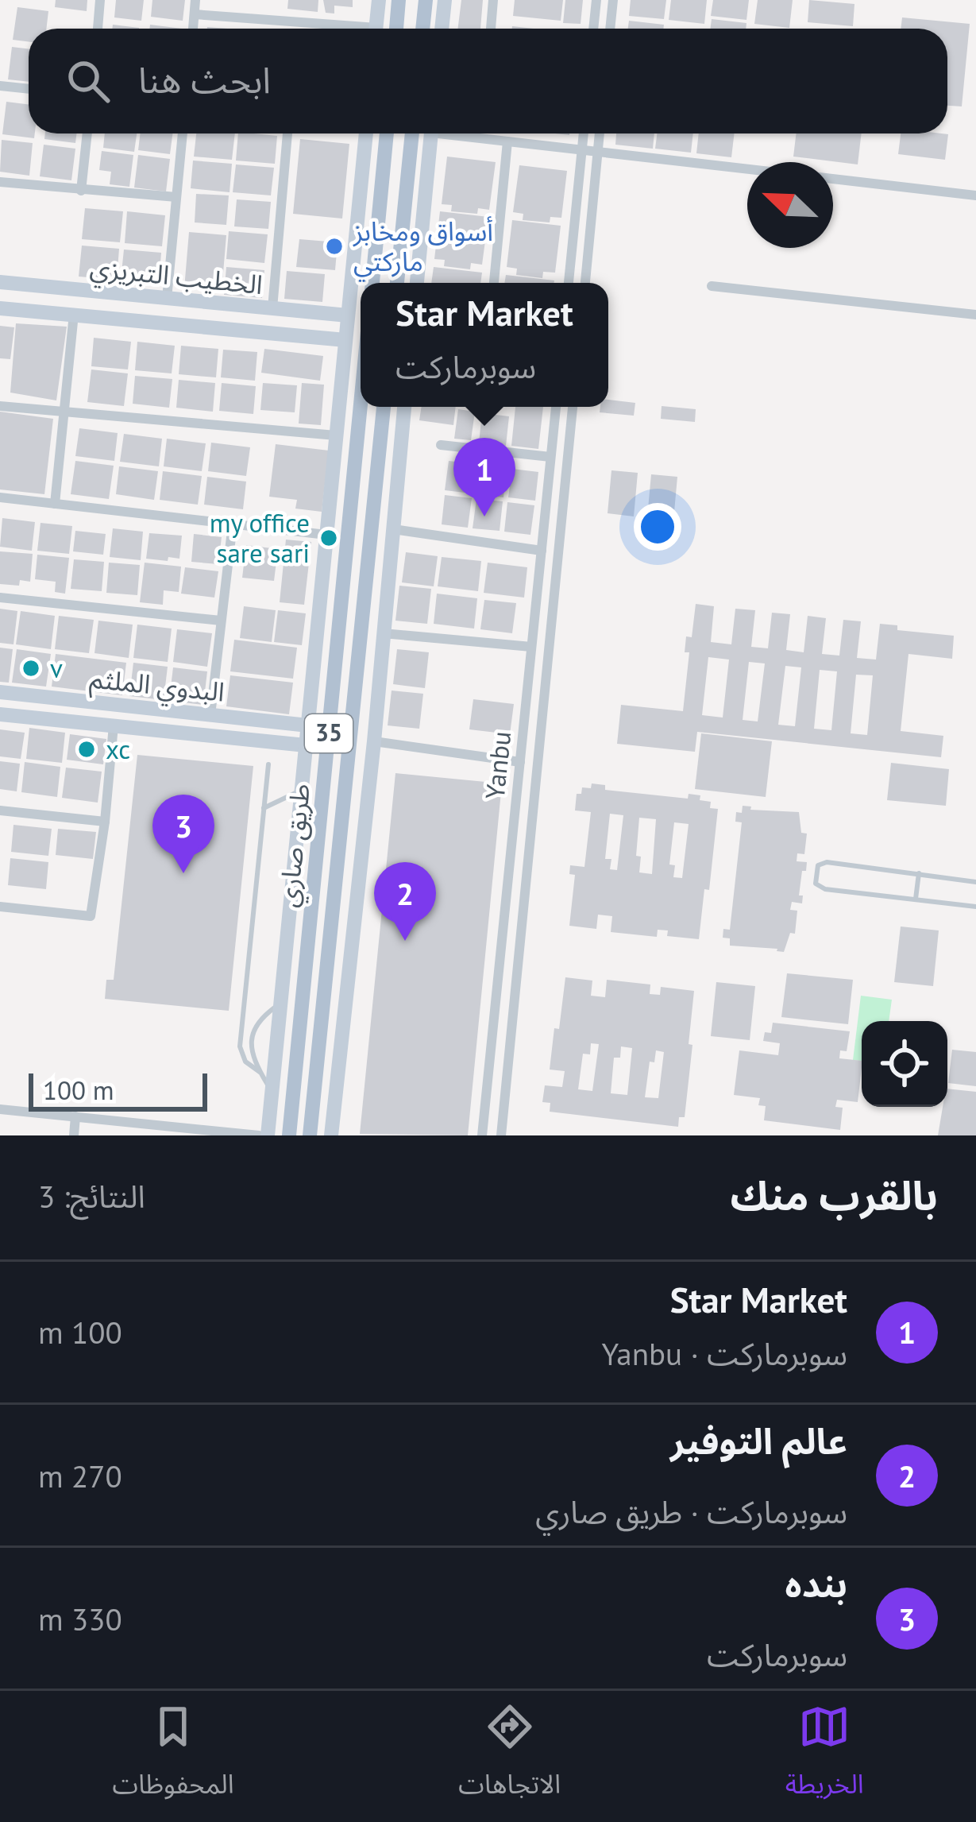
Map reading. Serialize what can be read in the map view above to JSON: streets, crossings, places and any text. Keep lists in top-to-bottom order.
{
  "streets": {
    "main road": [
      "الخطيب التبريزي",
      "البدوي الملثم",
      "35",
      "طريق صاري"
    ],
    "street": ["Yanbu"]
  },
  "places": [
    "أسواق ومخابز ماركتي",
    "my office sare sari",
    "v",
    "xc"
  ],
  "scale_bar": "100 m",
  "north": "top left",
  "page": {
    "search": "ابحث هنا",
    "popup": ["Star Market", "سوبرماركت"],
    "pins": ["1", "3", "2"],
    "scale": "100 m",
    "heading": ["بالقرب منك", "النتائج: 3"],
    "list": [
      {
        "mark": "1",
        "name": "Star Market",
        "note": "سوبرماركت · Yanbu",
        "value": "100 m"
      },
      {
        "mark": "2",
        "name": "عالم التوفير",
        "note": "سوبرماركت · طريق صاري",
        "value": "270 m"
      },
      {
        "mark": "3",
        "name": "بنده",
        "note": "سوبرماركت",
        "value": "330 m"
      }
    ],
    "nav": ["الخريطة", "الاتجاهات", "المحفوظات"]
  }
}
